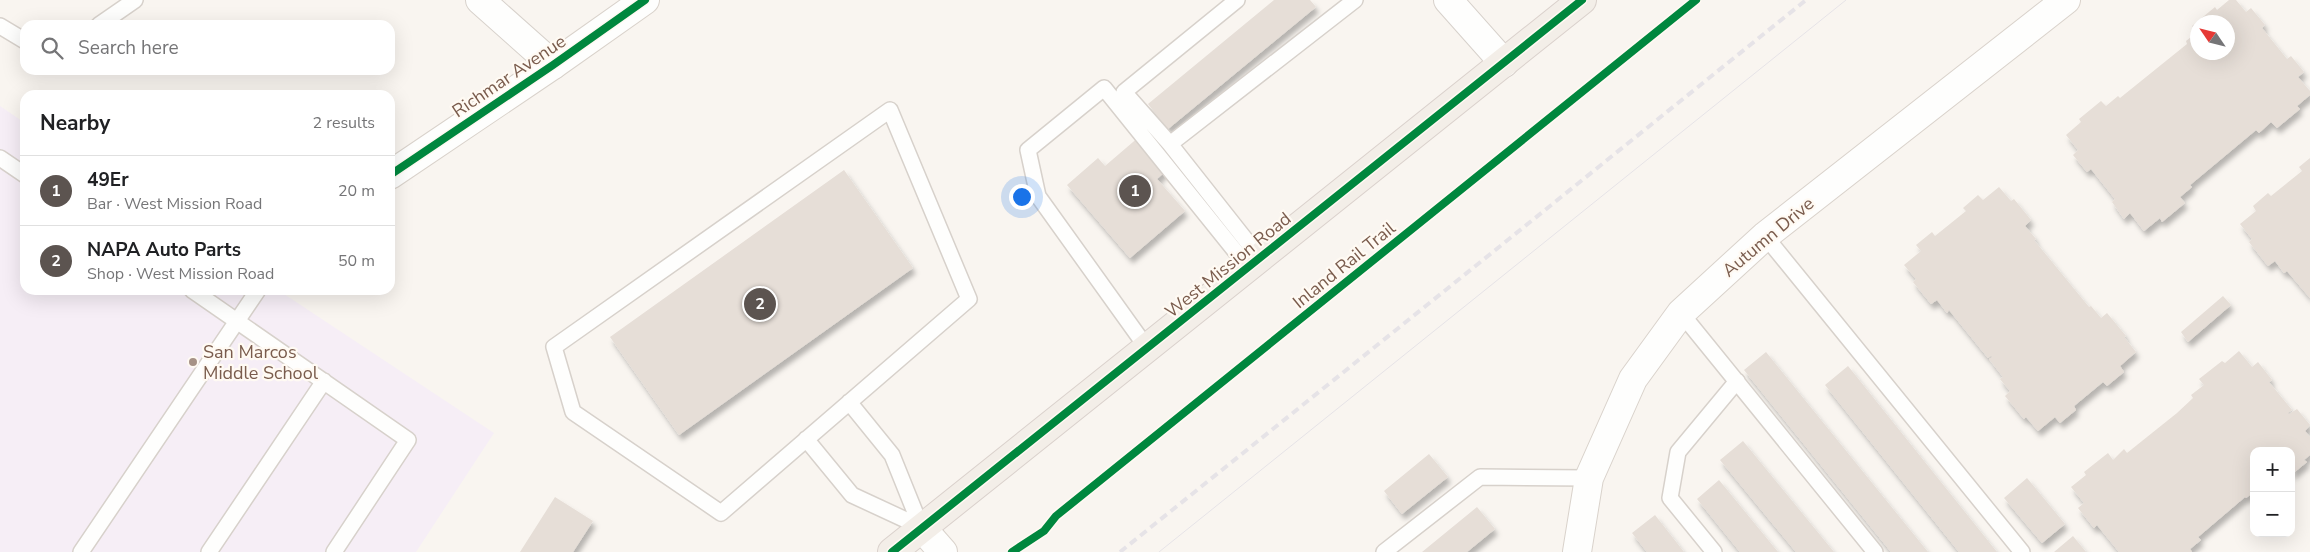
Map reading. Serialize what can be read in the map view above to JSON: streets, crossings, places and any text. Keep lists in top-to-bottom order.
{
  "streets": {
    "main road": ["West Mission Road"],
    "street": ["Richmar Avenue", "Autumn Drive"],
    "cycle path": ["Inland Rail Trail"]
  },
  "places": ["San Marcos Middle School"],
  "north": "top left",
  "page": {
    "search": "Search here",
    "heading": ["Nearby", "2 results"],
    "list": [
      {
        "mark": "1",
        "name": "49Er",
        "note": "Bar · West Mission Road",
        "value": "20 m"
      },
      {
        "mark": "2",
        "name": "NAPA Auto Parts",
        "note": "Shop · West Mission Road",
        "value": "50 m"
      }
    ],
    "pins": ["1", "2"],
    "map_buttons": ["+", "−"]
  }
}
